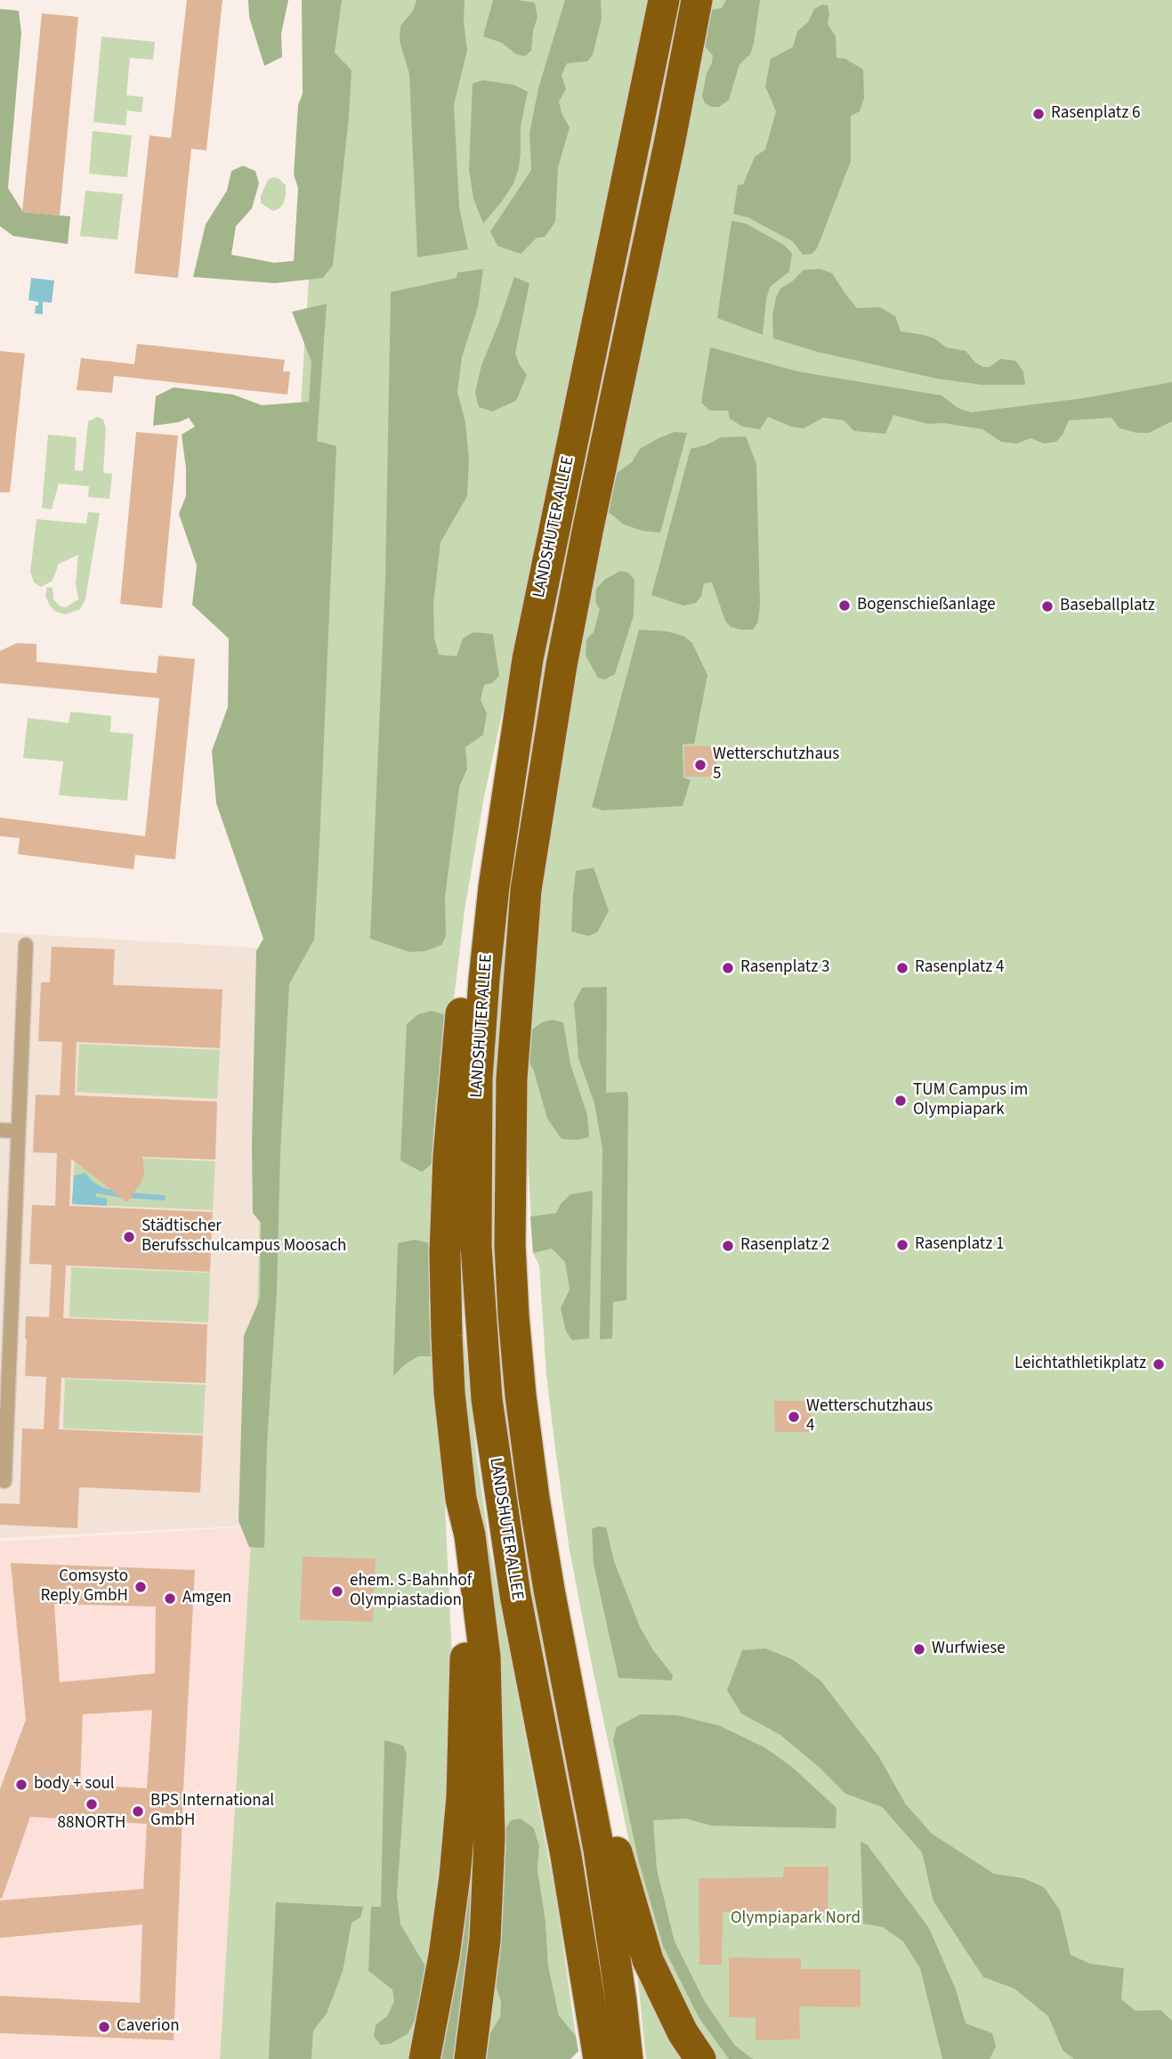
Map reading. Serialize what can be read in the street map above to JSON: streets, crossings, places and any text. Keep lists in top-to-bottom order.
{
  "streets": {
    "highway": ["LANDSHUTER ALLEE"]
  },
  "parks": ["Olympiapark Nord"],
  "places": [
    "Rasenplatz 6",
    "Bogenschießanlage",
    "Baseballplatz",
    "Wetterschutzhaus 5",
    "Rasenplatz 3",
    "Rasenplatz 4",
    "TUM Campus im Olympiapark",
    "Städtischer Berufsschulcampus Moosach",
    "Rasenplatz 1",
    "Rasenplatz 2",
    "Leichtathletikplatz",
    "Wetterschutzhaus 4",
    "Comsysto Reply GmbH",
    "ehem. S-Bahnhof Olympiastadion",
    "Amgen",
    "Wurfwiese",
    "body + soul",
    "88NORTH",
    "BPS International GmbH",
    "Caverion"
  ]
}
